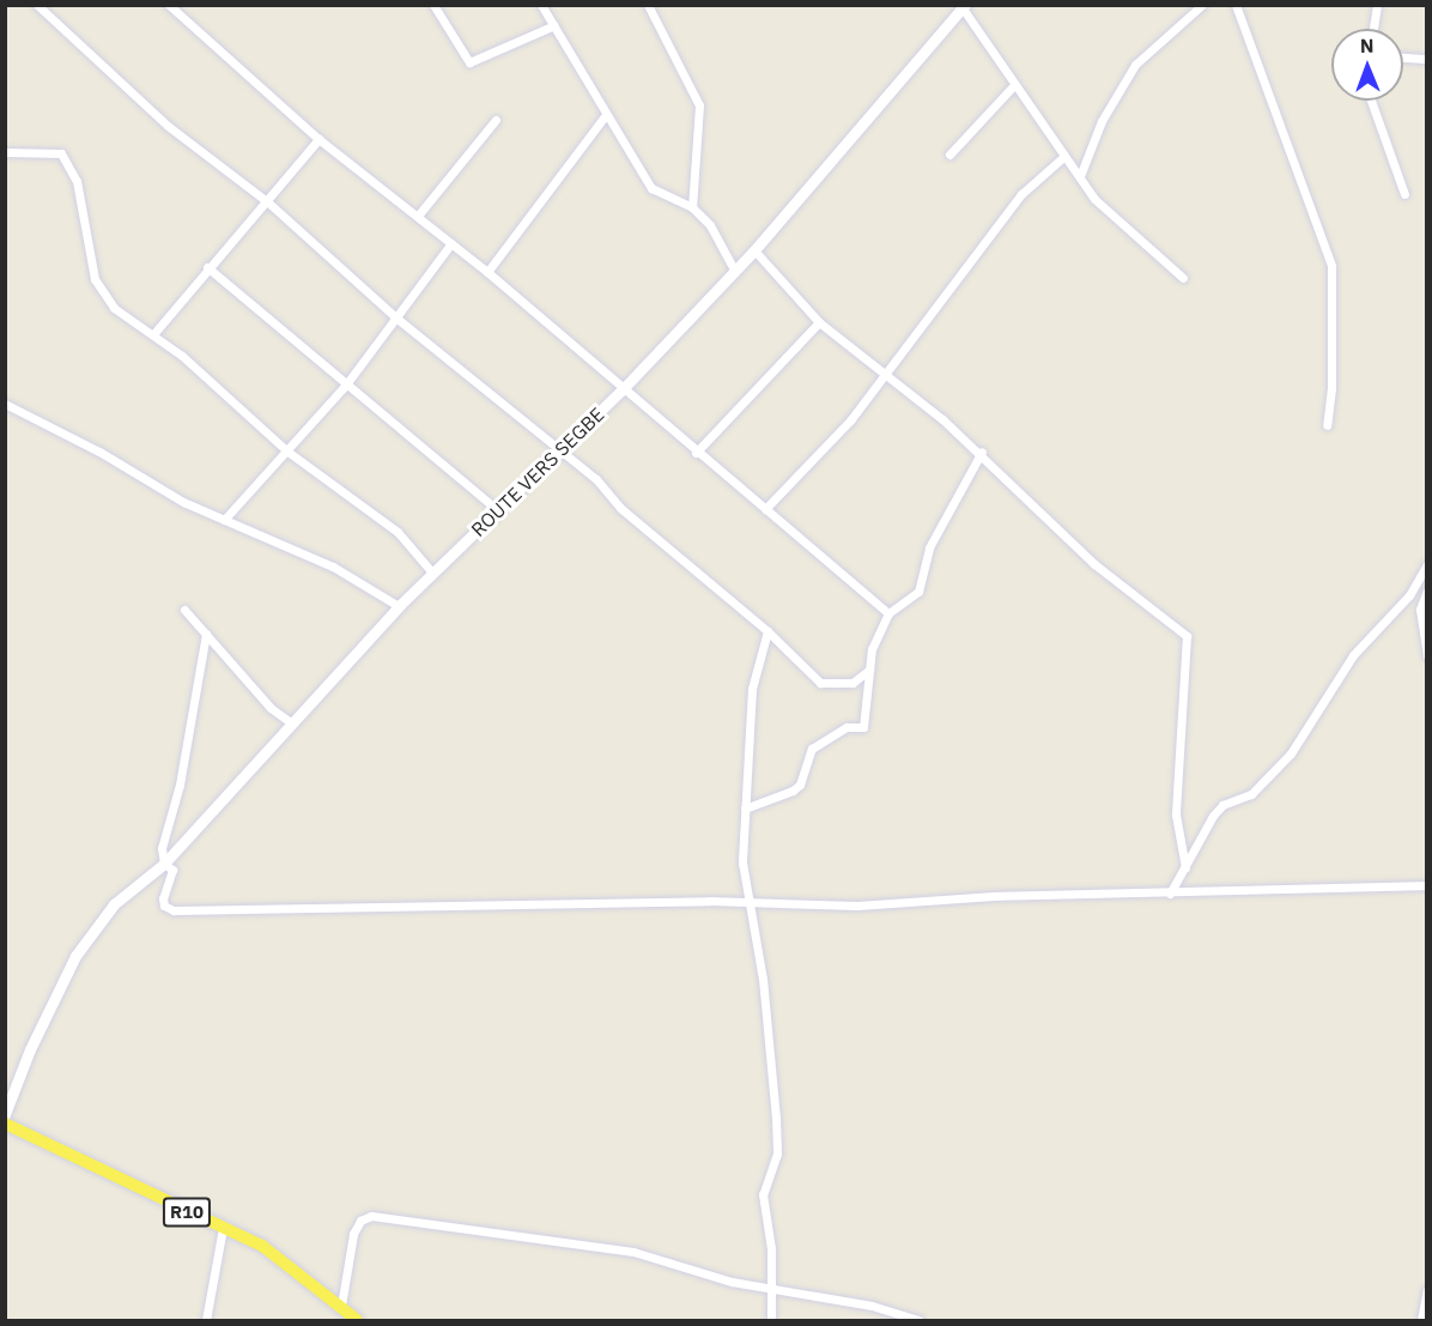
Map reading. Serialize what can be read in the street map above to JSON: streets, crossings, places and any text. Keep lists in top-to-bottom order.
{
  "streets": {
    "main road": ["ROUTE VERS SEGBE", "R10"]
  },
  "north": "top"
}
